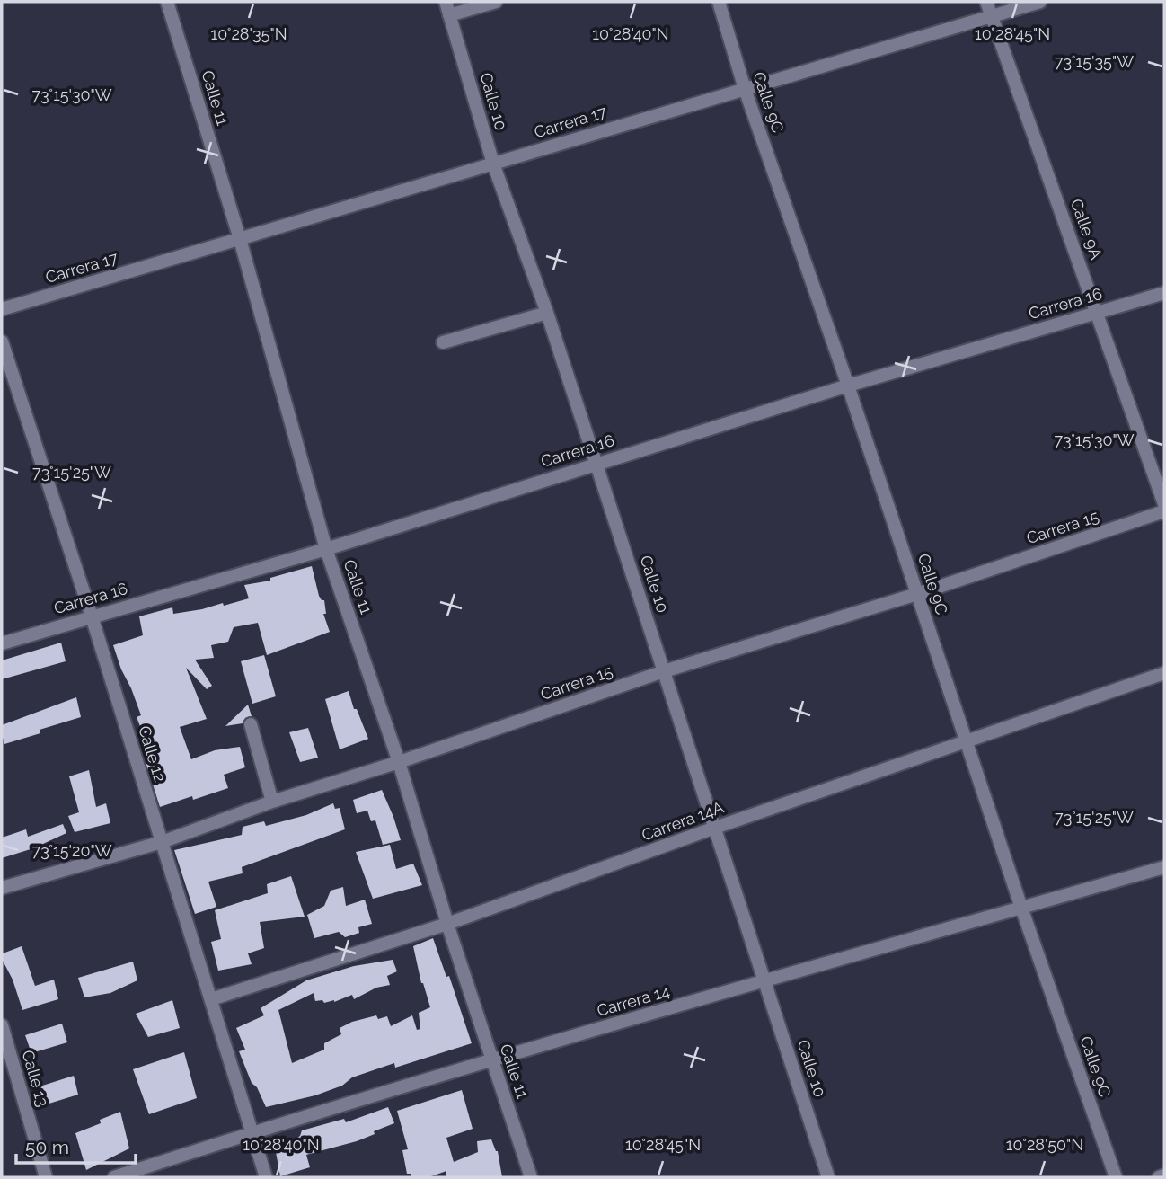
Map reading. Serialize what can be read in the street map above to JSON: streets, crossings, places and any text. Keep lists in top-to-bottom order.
{
  "streets": {
    "street": [
      "Calle 11",
      "Calle 10",
      "Calle 9C",
      "Carrera 17",
      "Calle 9A",
      "Carrera 16",
      "Carrera 15",
      "Calle 12",
      "Carrera 14A",
      "Carrera 14",
      "Calle 13"
    ]
  },
  "crossings": [
    ["Calle 11", "Carrera 17"],
    ["Calle 11", "Carrera 16"],
    ["Calle 11", "Carrera 15"],
    ["Calle 11", "Carrera 14A"],
    ["Calle 11", "Carrera 14"],
    ["Calle 10", "Carrera 17"],
    ["Calle 10", "Carrera 16"],
    ["Calle 10", "Carrera 15"],
    ["Calle 10", "Carrera 14A"],
    ["Calle 10", "Carrera 14"],
    ["Calle 9C", "Carrera 17"],
    ["Calle 9C", "Carrera 16"],
    ["Calle 9C", "Carrera 15"],
    ["Calle 9C", "Carrera 14A"],
    ["Calle 9C", "Carrera 14"],
    ["Carrera 17", "Calle 9A"],
    ["Calle 9A", "Carrera 16"],
    ["Carrera 16", "Calle 12"],
    ["Carrera 15", "Calle 12"],
    ["Calle 12", "Carrera 14A"],
    ["Calle 12", "Carrera 14"]
  ],
  "scale_bar": "50 m",
  "coordinates": [
    "10°28'35\"N",
    "10°28'40\"N",
    "10°28'45\"N",
    "73°15'35\"W",
    "73°15'30\"W",
    "73°15'25\"W",
    "73°15'20\"W",
    "10°28'50\"N"
  ]
}
